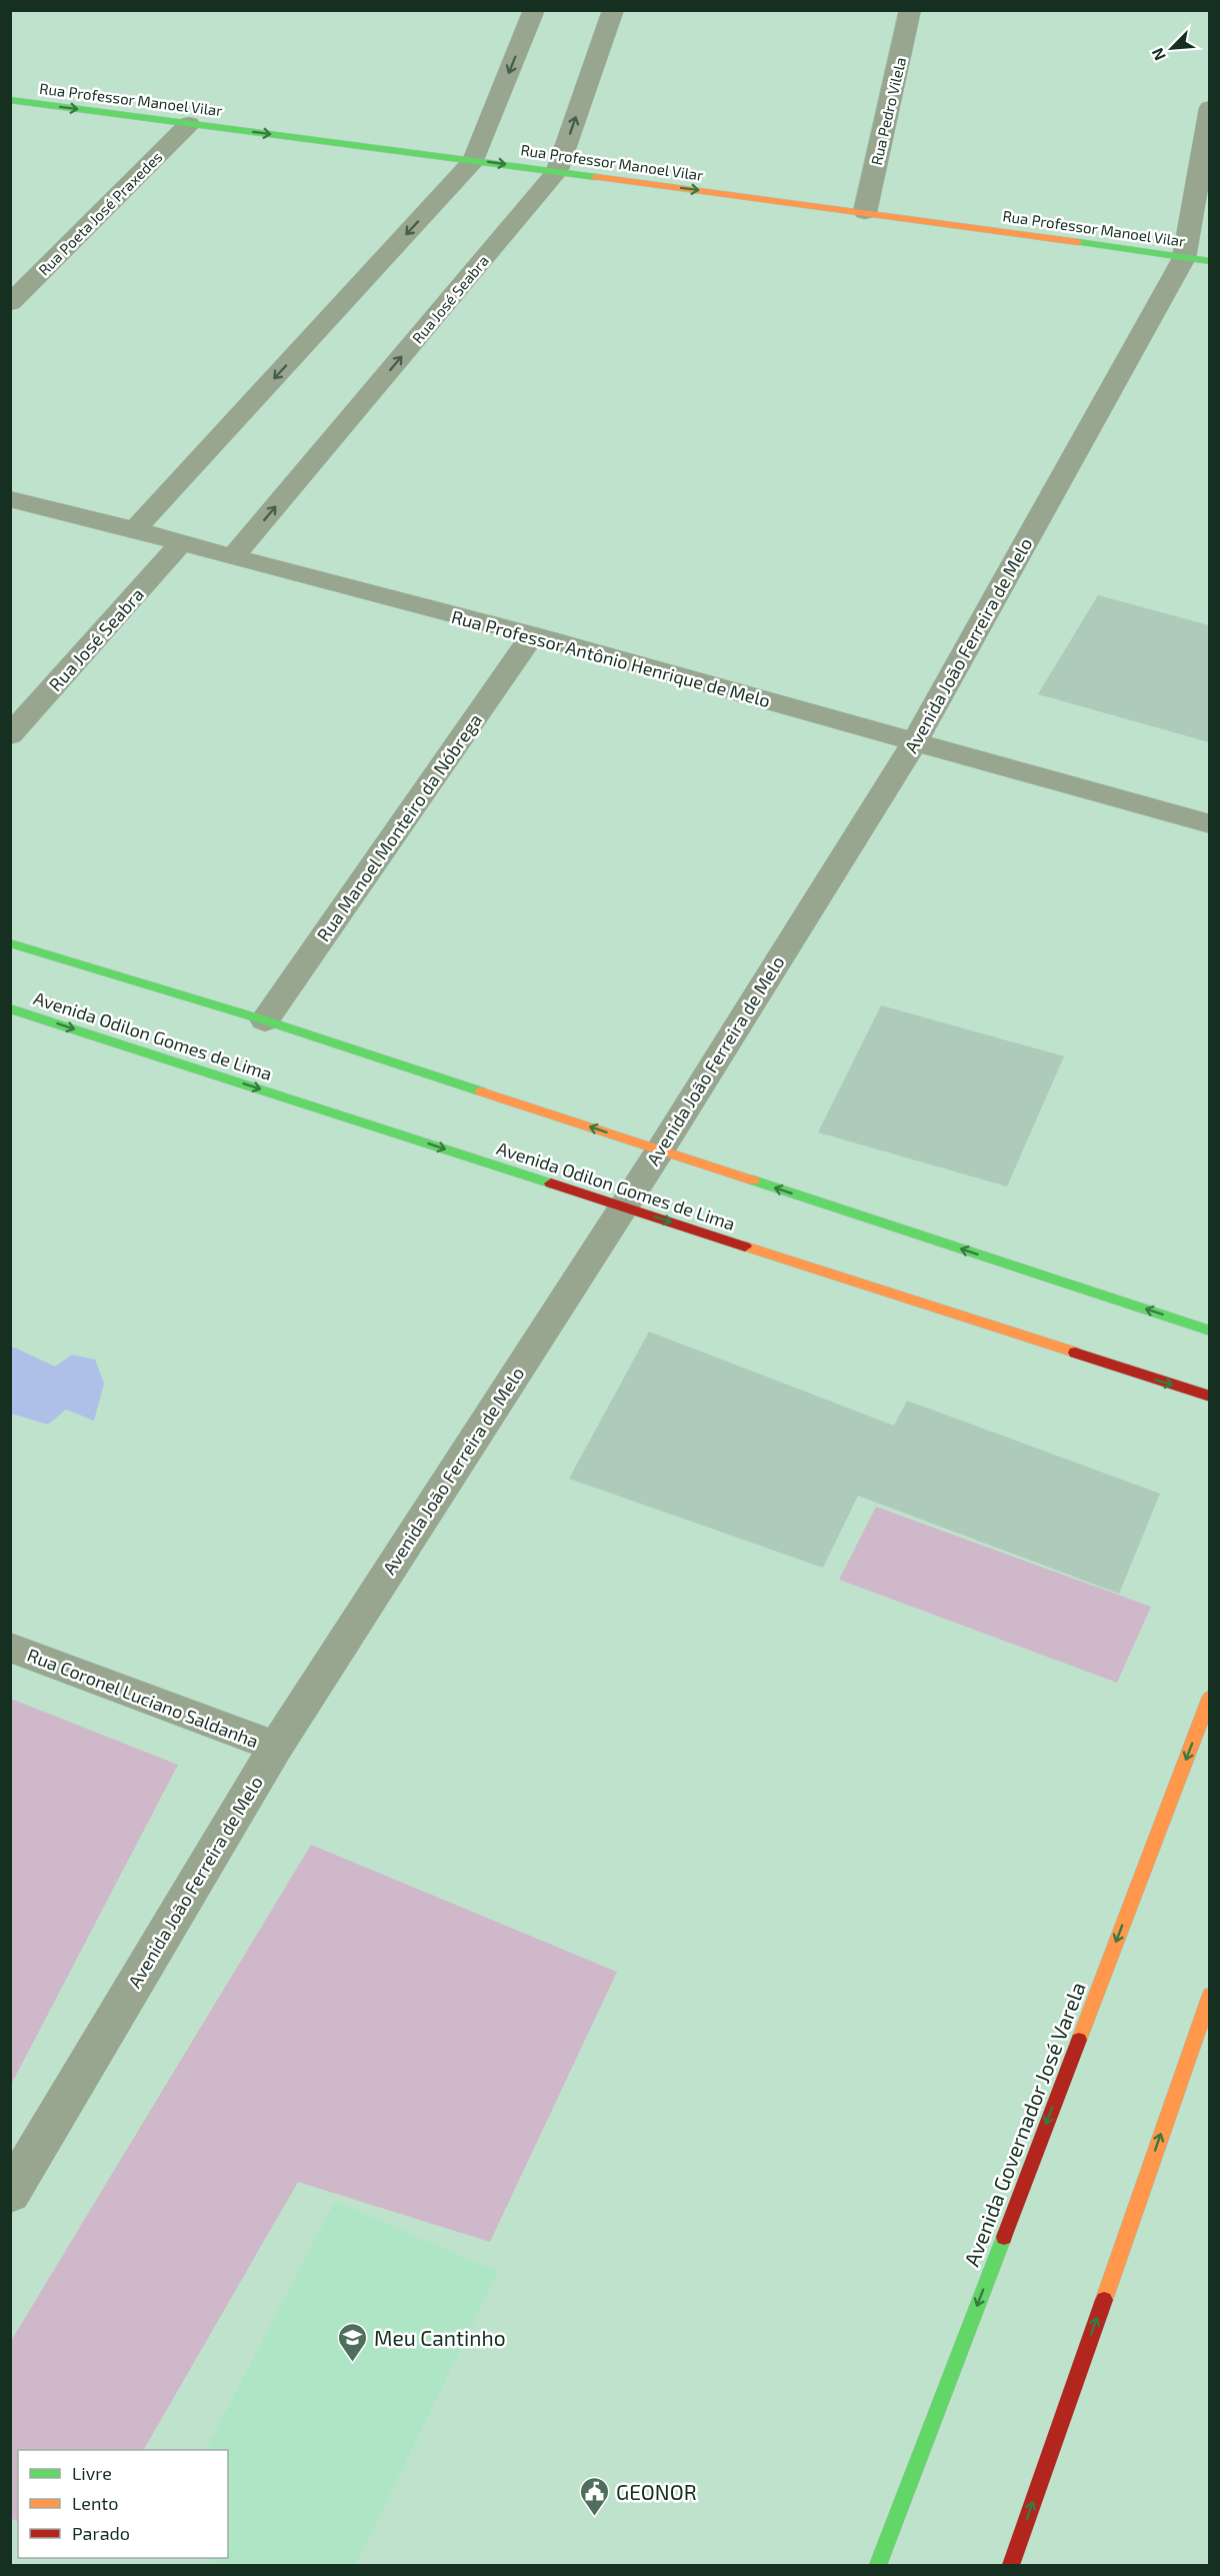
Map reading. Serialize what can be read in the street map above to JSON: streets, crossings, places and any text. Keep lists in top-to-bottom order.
{
  "streets": {
    "main road": ["Rua Professor Manoel Vilar", "Avenida Odilon Gomes de Lima", "Avenida Governador José Varela"],
    "street": [
      "Rua Pedro Vilela",
      "Rua Poeta José Praxedes",
      "Rua José Seabra",
      "Avenida João Ferreira de Melo",
      "Rua Professor Antônio Henrique de Melo",
      "Rua Manoel Monteiro da Nóbrega",
      "Rua Coronel Luciano Saldanha"
    ]
  },
  "crossings": [
    ["Rua Professor Manoel Vilar", "Rua Pedro Vilela"],
    ["Rua Professor Manoel Vilar", "Rua Poeta José Praxedes"],
    ["Rua Professor Manoel Vilar", "Rua José Seabra"],
    ["Rua Professor Manoel Vilar", "Avenida João Ferreira de Melo"],
    ["Rua José Seabra", "Rua Professor Antônio Henrique de Melo"],
    ["Avenida João Ferreira de Melo", "Rua Professor Antônio Henrique de Melo"],
    ["Avenida João Ferreira de Melo", "Avenida Odilon Gomes de Lima"],
    ["Avenida João Ferreira de Melo", "Rua Coronel Luciano Saldanha"],
    ["Rua Professor Antônio Henrique de Melo", "Rua Manoel Monteiro da Nóbrega"]
  ],
  "one_way": ["Rua Professor Manoel Vilar"],
  "places": {
    "school or university": ["Meu Cantinho"],
    "public building": ["GEONOR"]
  },
  "legend": ["Livre", "Lento", "Parado"],
  "north": "bottom left"
}
